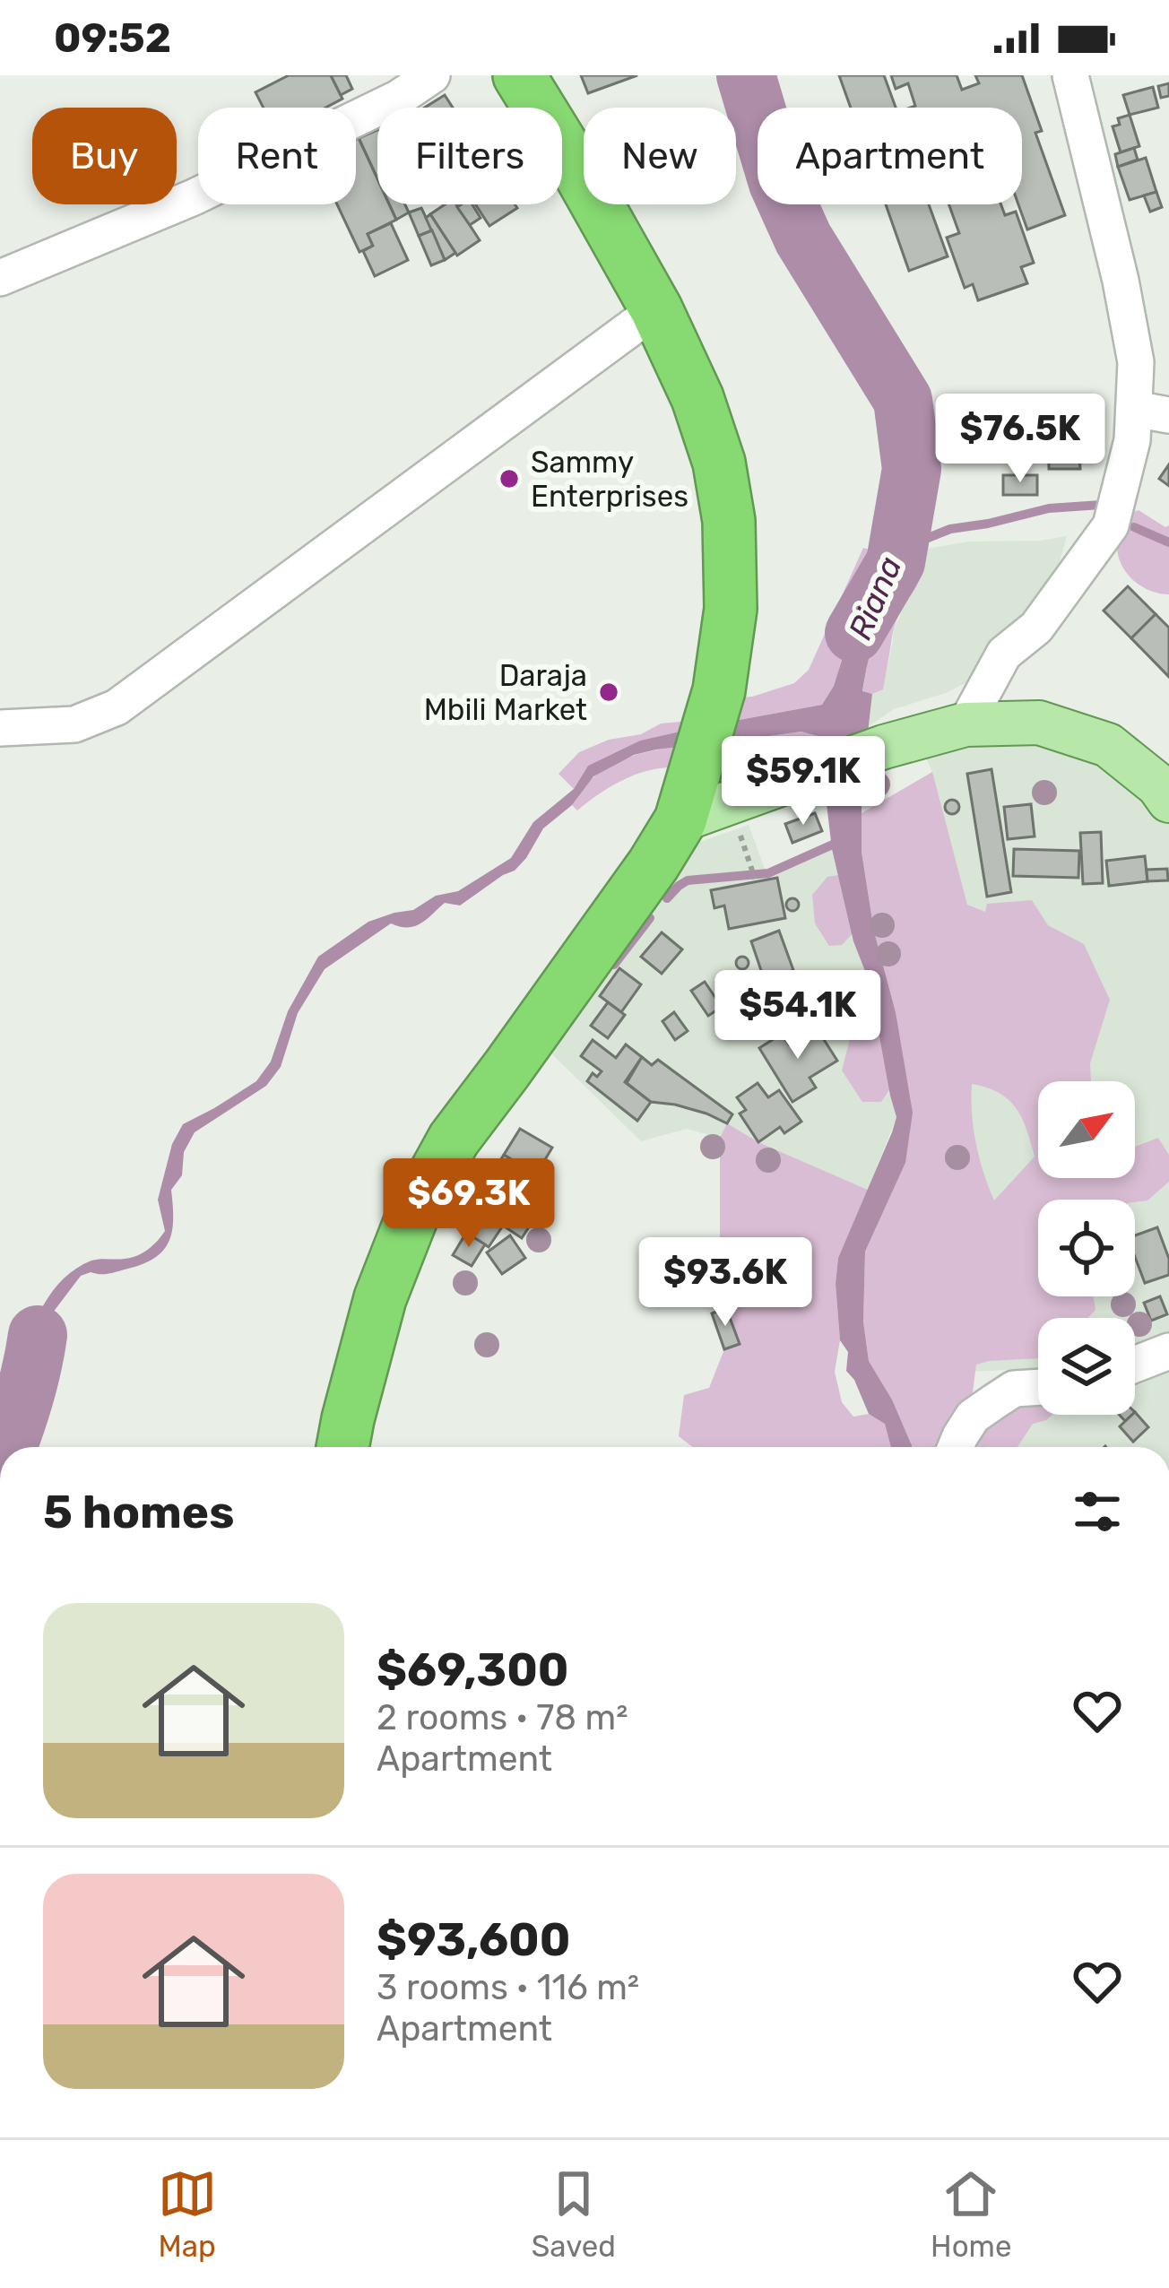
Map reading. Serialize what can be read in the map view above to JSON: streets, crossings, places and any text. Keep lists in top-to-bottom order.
{
  "water": ["Riana"],
  "places": ["Sammy Enterprises", "Daraja Mbili Market"],
  "north": "top right",
  "page": {
    "status": "09:52",
    "chip": [
      "Buy",
      "Rent",
      "Filters",
      "New",
      "Apartment"
    ],
    "price": [
      "$76.5K",
      "$59.1K",
      "$54.1K",
      "$69.3K",
      "$93.6K"
    ],
    "heading": "5 homes",
    "list": [
      {
        "name": "$69,300",
        "note": "2 rooms · 78 m² · Apartment"
      },
      {
        "name": "$93,600",
        "note": "3 rooms · 116 m² · Apartment"
      }
    ],
    "tabs": ["Map", "Saved", "Home"]
  }
}
